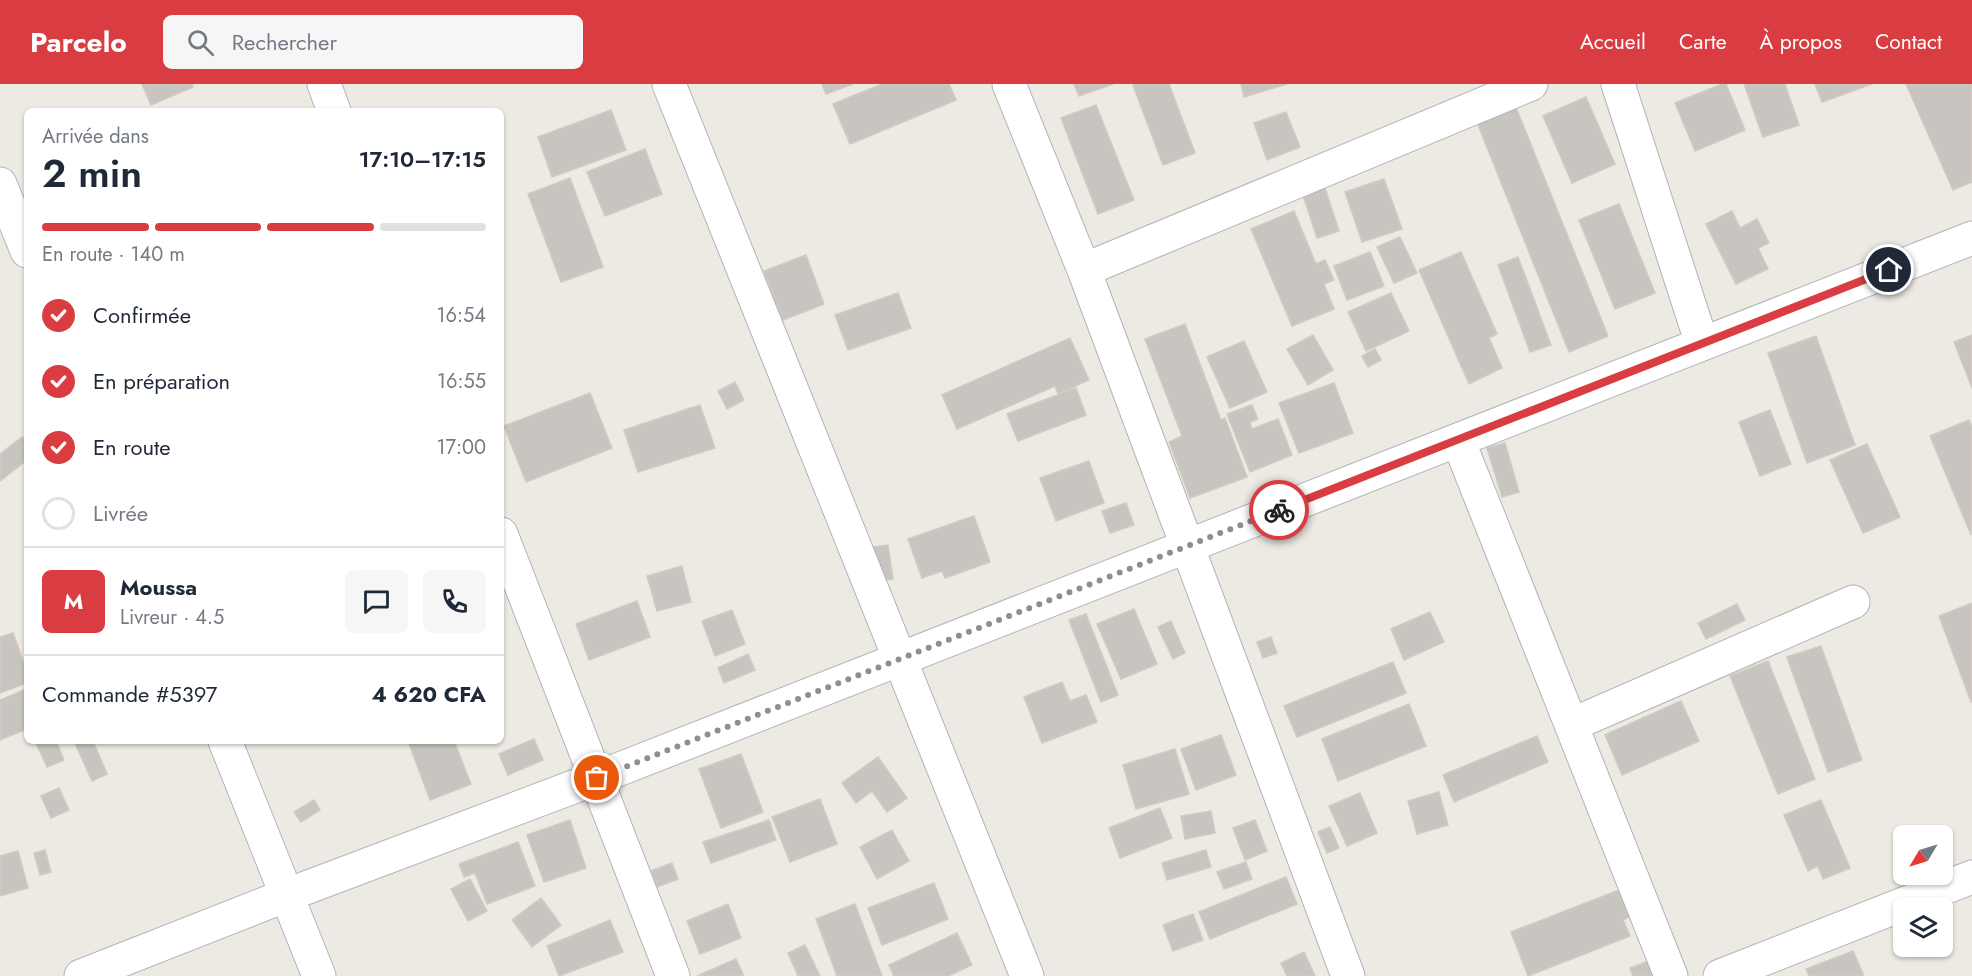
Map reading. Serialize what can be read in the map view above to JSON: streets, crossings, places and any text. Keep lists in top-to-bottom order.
{
  "north": "bottom left",
  "page": {
    "header": "Parcelo",
    "search": "Rechercher",
    "nav": [
      "Accueil",
      "Carte",
      "À propos",
      "Contact"
    ],
    "heading": ["2 min", "Arrivée dans", "17:10–17:15"],
    "panel": [
      "Moussa",
      "Livreur · 4.5",
      "Commande #5397",
      "4 620 CFA"
    ],
    "bar": "En route · 140 m",
    "list": [
      ["Confirmée", "16:54"],
      ["En préparation", "16:55"],
      ["En route", "17:00"],
      "Livrée"
    ],
    "round": "M"
  }
}
